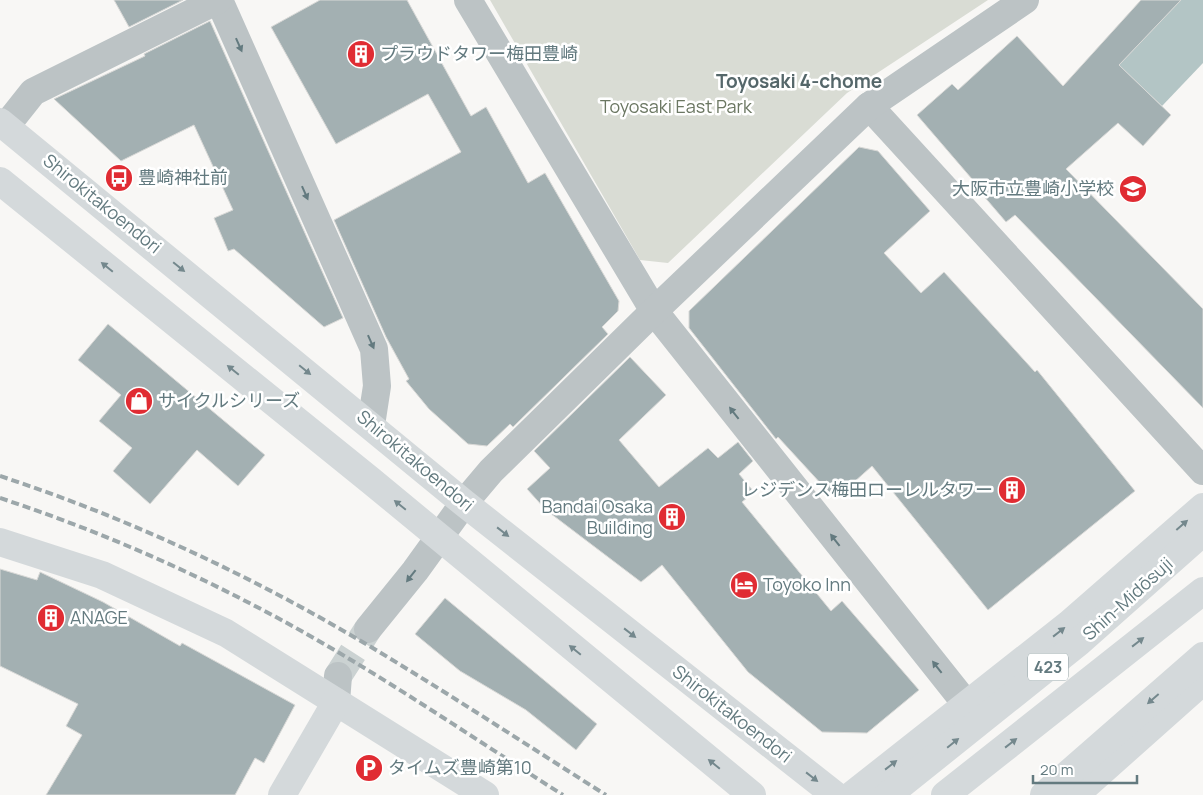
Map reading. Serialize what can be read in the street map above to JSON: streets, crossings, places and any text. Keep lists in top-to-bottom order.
{
  "streets": {
    "main road": ["Shirokitakoendori", "Shin-Midōsuji", "423"]
  },
  "districts": ["Toyosaki 4-chome"],
  "parks": ["Toyosaki East Park"],
  "places": {
    "building": [
      "プラウドタワー梅田豊崎",
      "レジデンス梅田ローレルタワー",
      "Bandai Osaka Building",
      "ANAGE"
    ],
    "bus stop": ["豊崎神社前"],
    "school or university": ["大阪市立豊崎小学校"],
    "shop": ["サイクルシリーズ"],
    "hotel": ["Toyoko Inn"],
    "parking": ["タイムズ豊崎第10"]
  },
  "scale_bar": "20 m"
}
